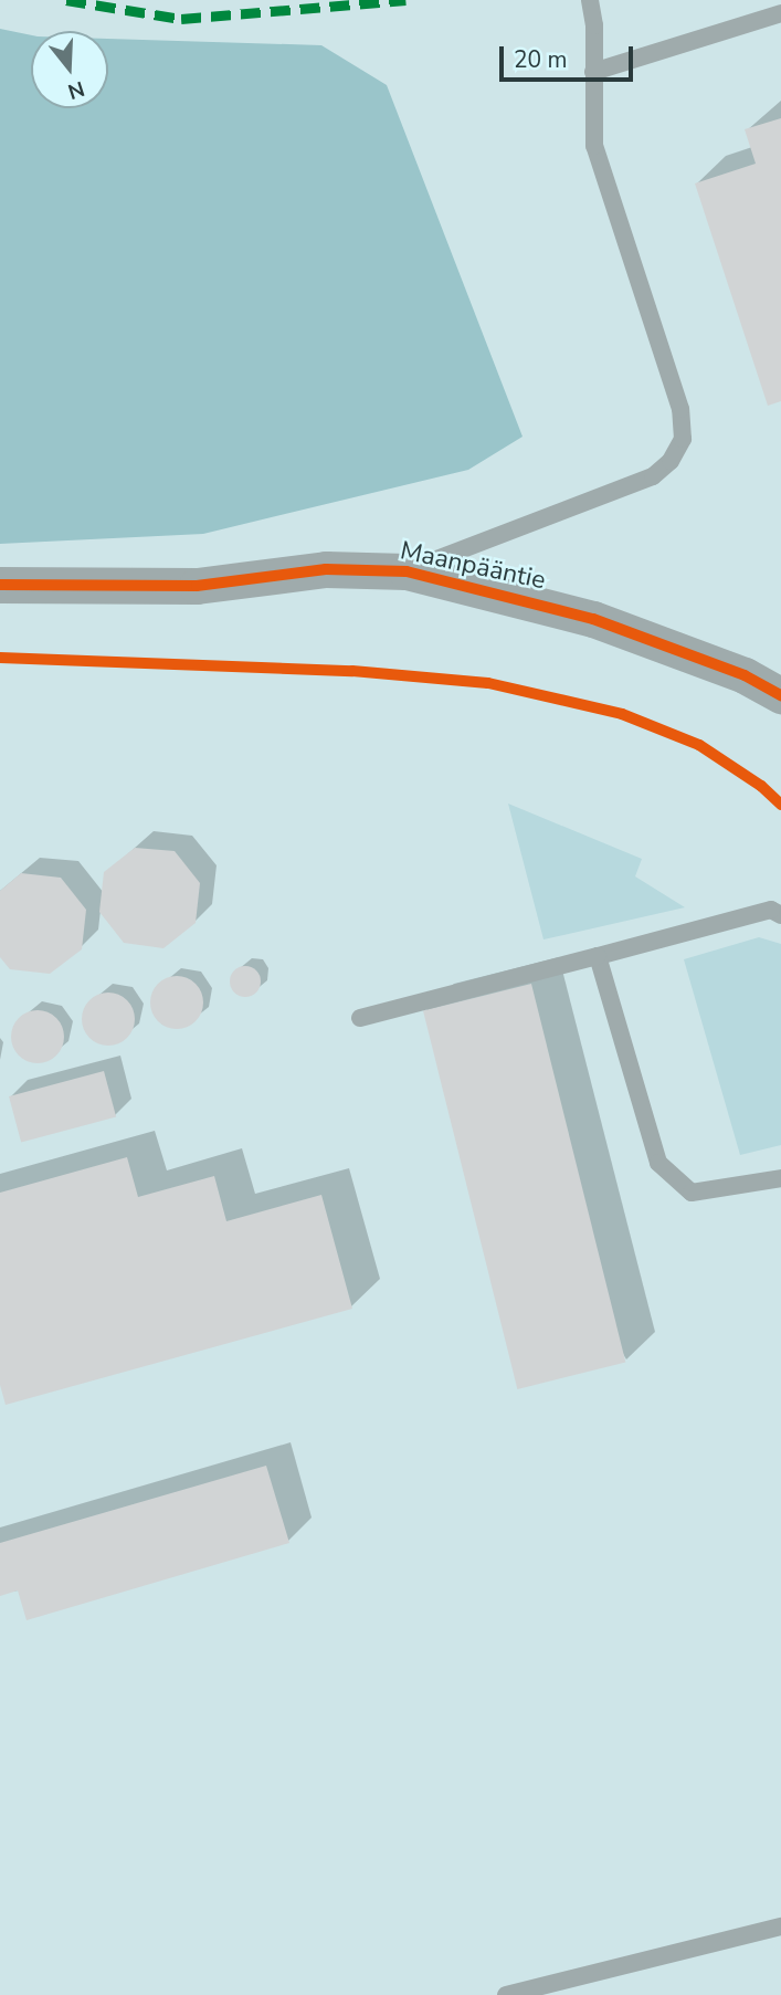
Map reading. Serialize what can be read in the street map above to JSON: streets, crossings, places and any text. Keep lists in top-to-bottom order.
{
  "streets": {
    "street": ["Maanpääntie"]
  },
  "scale_bar": "20 m",
  "north": "bottom"
}
